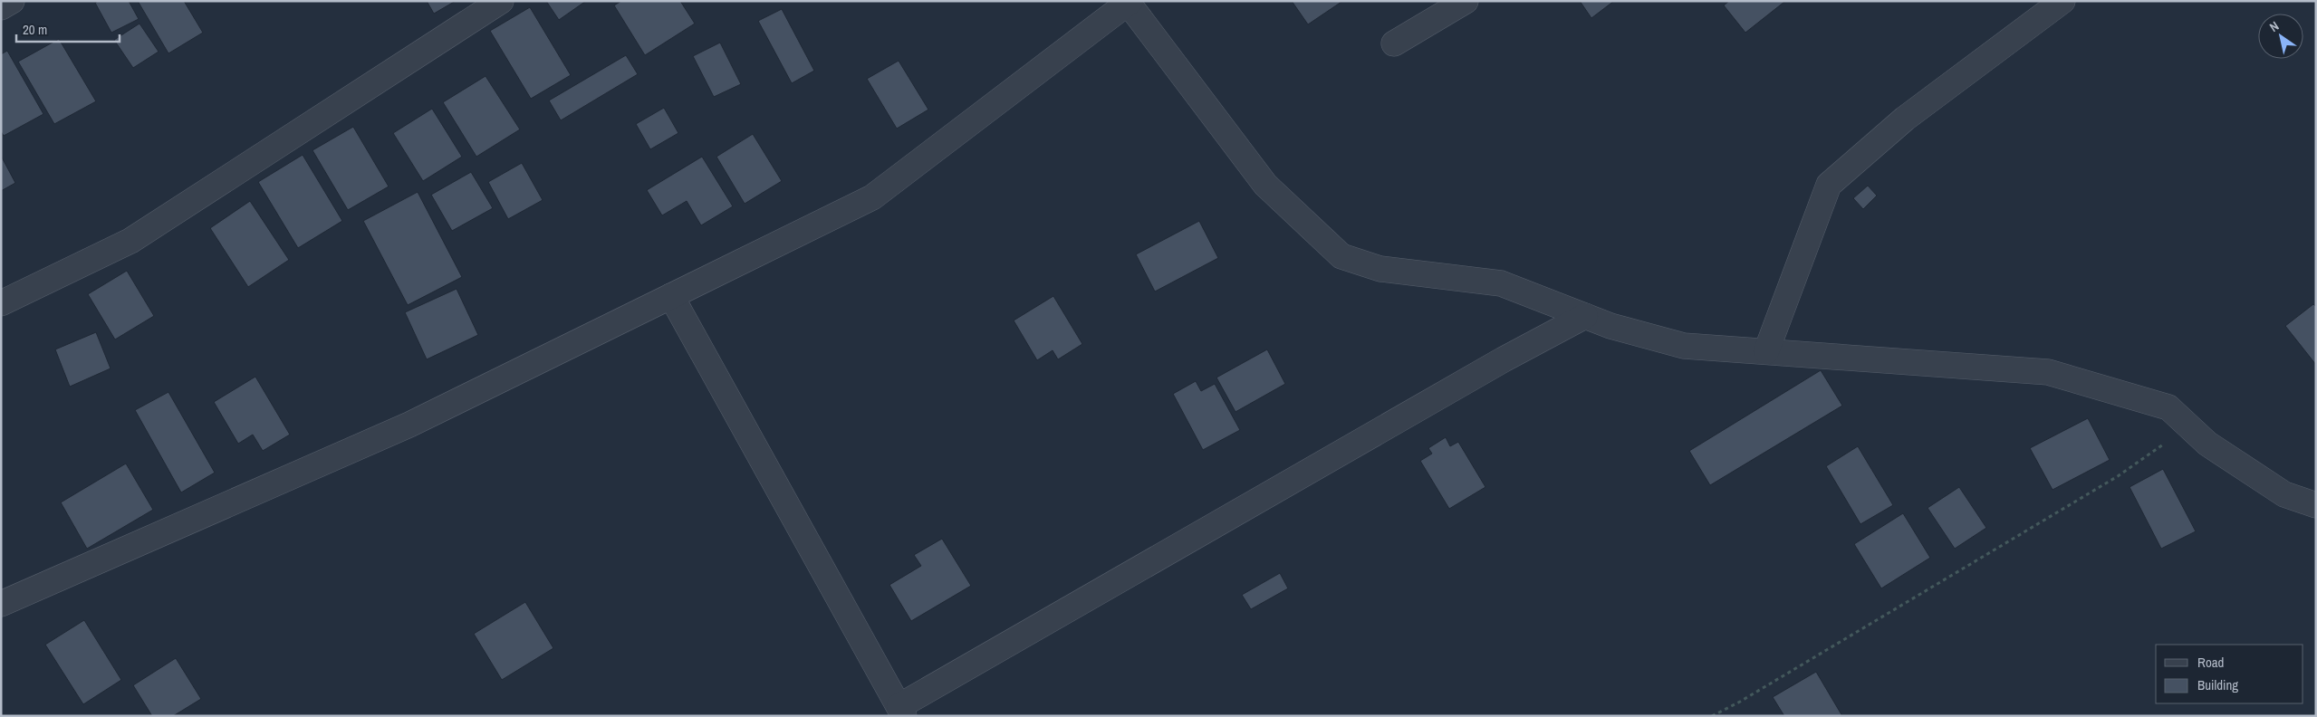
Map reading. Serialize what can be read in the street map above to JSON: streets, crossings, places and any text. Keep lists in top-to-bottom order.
{
  "legend": ["Road", "Building"],
  "scale_bar": "20 m",
  "north": "top left"
}
